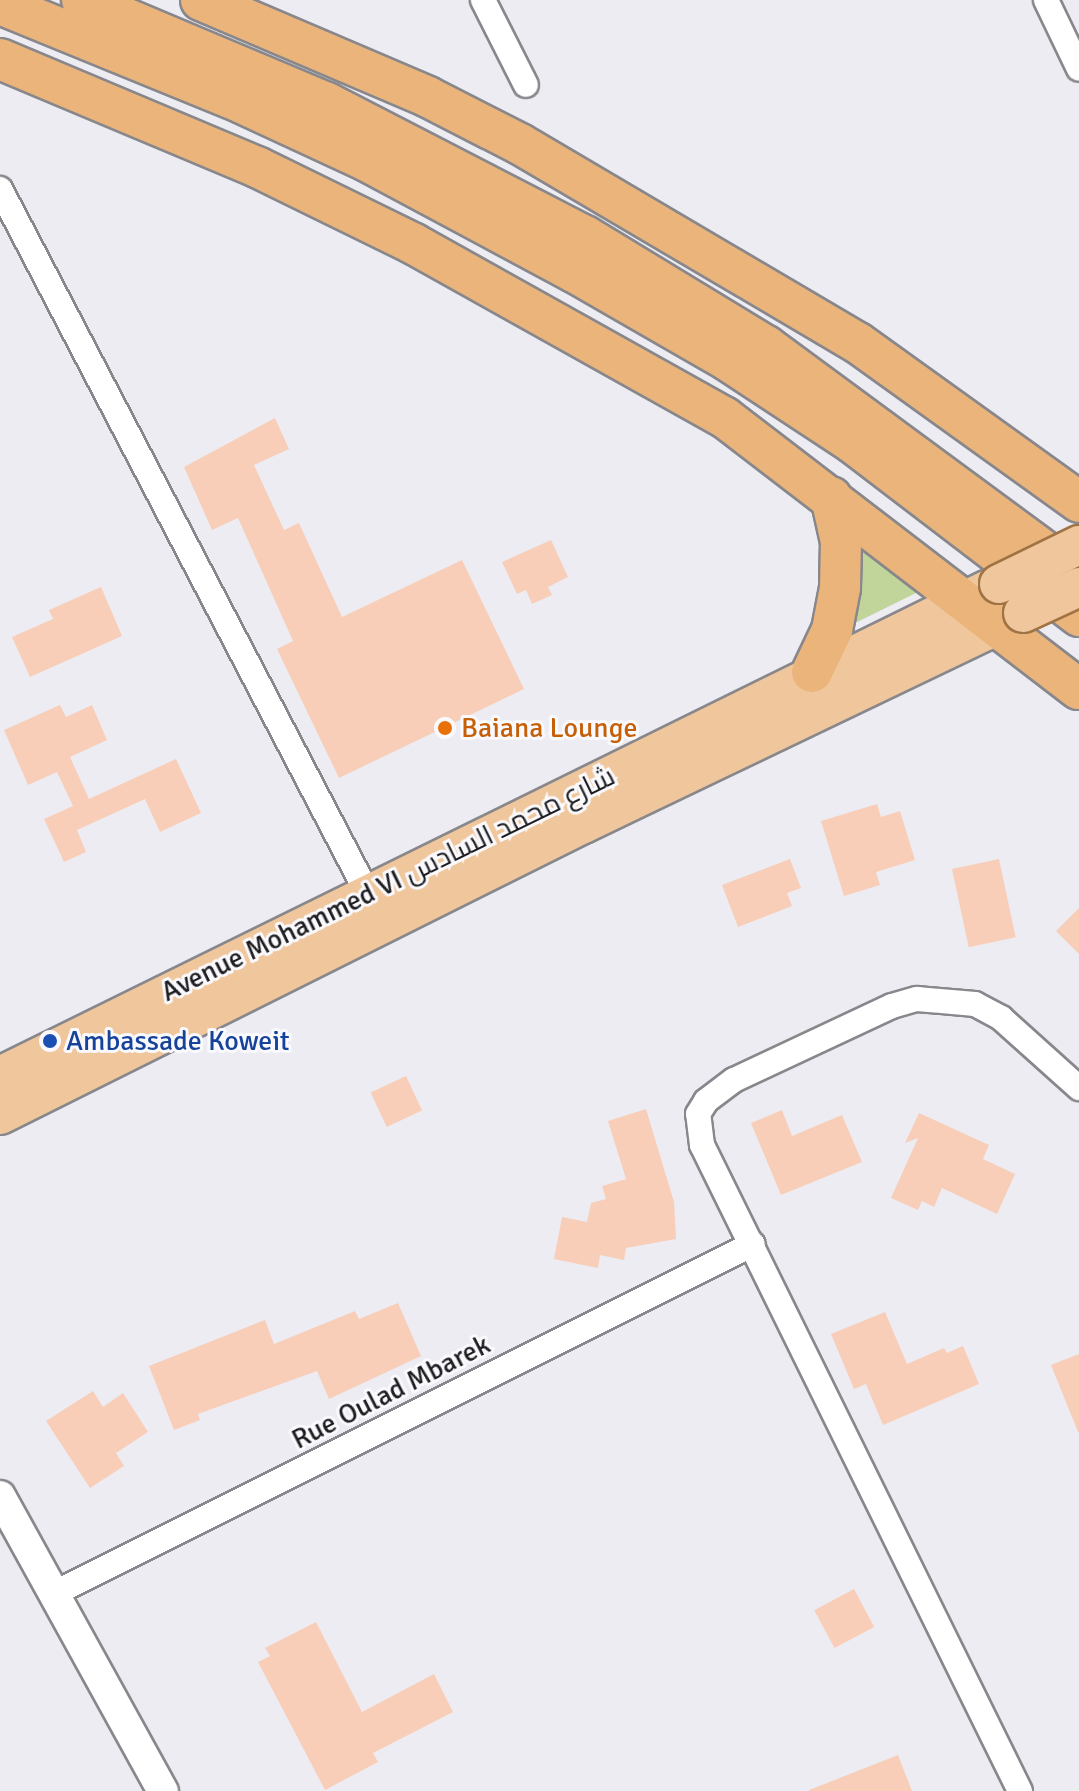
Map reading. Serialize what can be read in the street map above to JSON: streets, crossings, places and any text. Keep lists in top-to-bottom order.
{
  "streets": {
    "main road": ["Avenue Mohammed VI شارع محمد السادس"],
    "street": ["Rue Oulad Mbarek"]
  },
  "places": ["Baiana Lounge", "Ambassade Koweit"]
}
